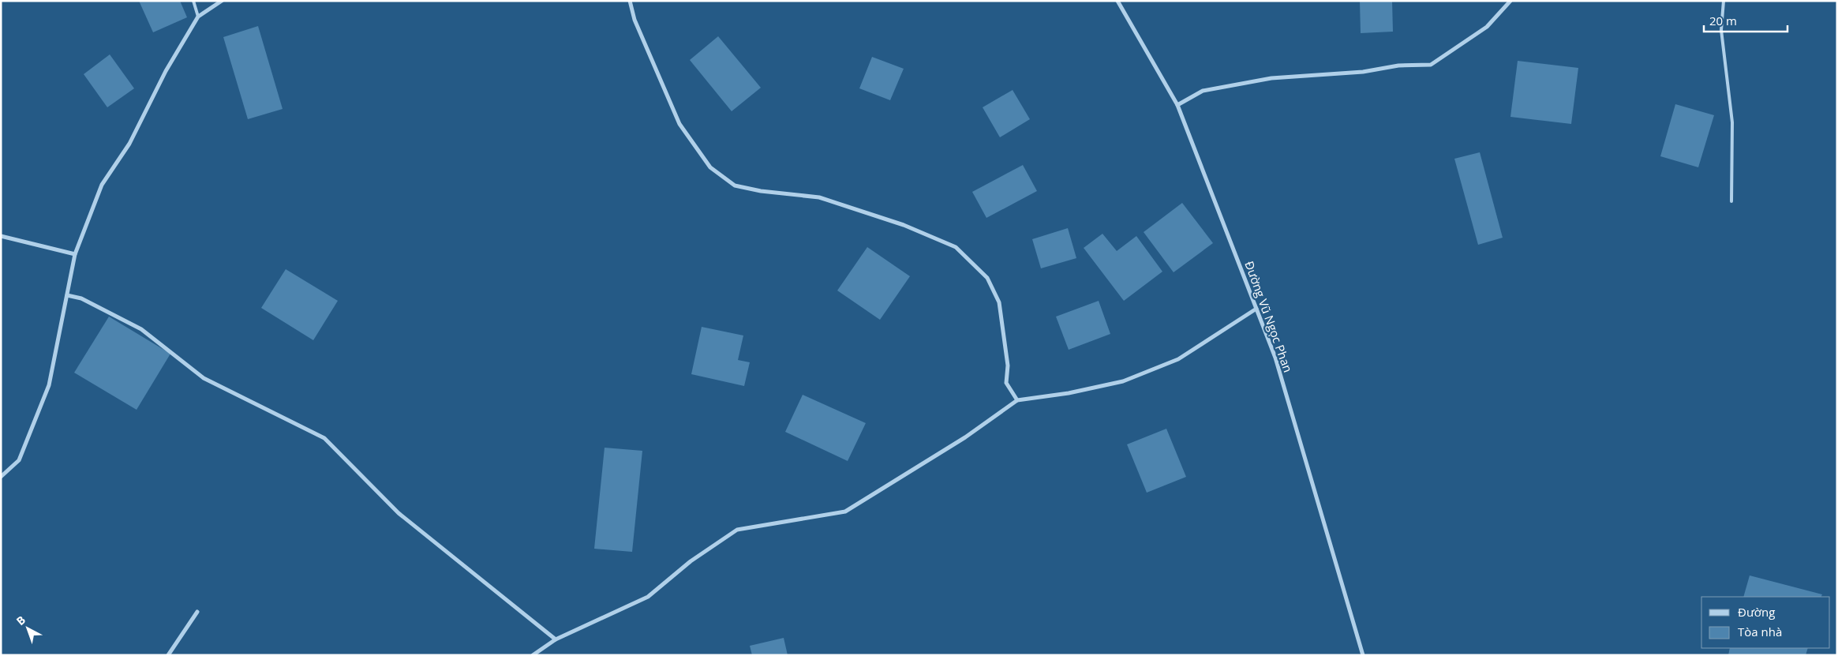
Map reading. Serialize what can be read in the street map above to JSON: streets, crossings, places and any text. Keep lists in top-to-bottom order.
{
  "streets": {
    "street": ["Đường Vũ Ngọc Phan"]
  },
  "legend": ["Đường", "Tòa nhà"],
  "scale_bar": "20 m",
  "north": "top left"
}
